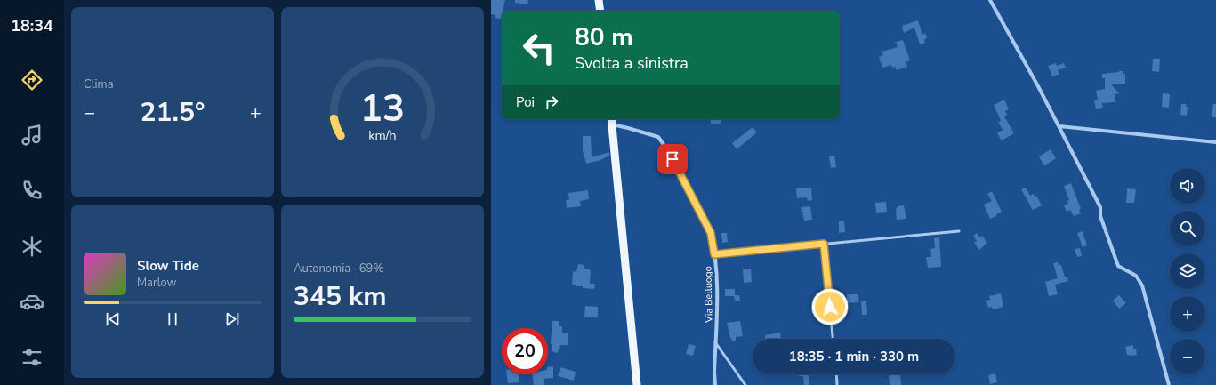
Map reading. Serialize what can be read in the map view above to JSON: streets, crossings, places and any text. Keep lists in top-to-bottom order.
{
  "streets": {
    "street": ["Via Belluogo"]
  },
  "page": {
    "tabs": "18:34",
    "tile": [
      "Clima",
      ["Autonomia · 69%", "345 km"]
    ],
    "turn": ["80 m", "Svolta a sinistra"],
    "then": "Poi",
    "heat": ["−", "21.5°", "+"],
    "map_buttons": ["+", "−"],
    "song": ["Slow Tide", "Marlow"],
    "limit": "20",
    "trip": "18:35 · 1 min · 330 m",
    "gauge": ["13", "km/h"]
  }
}
